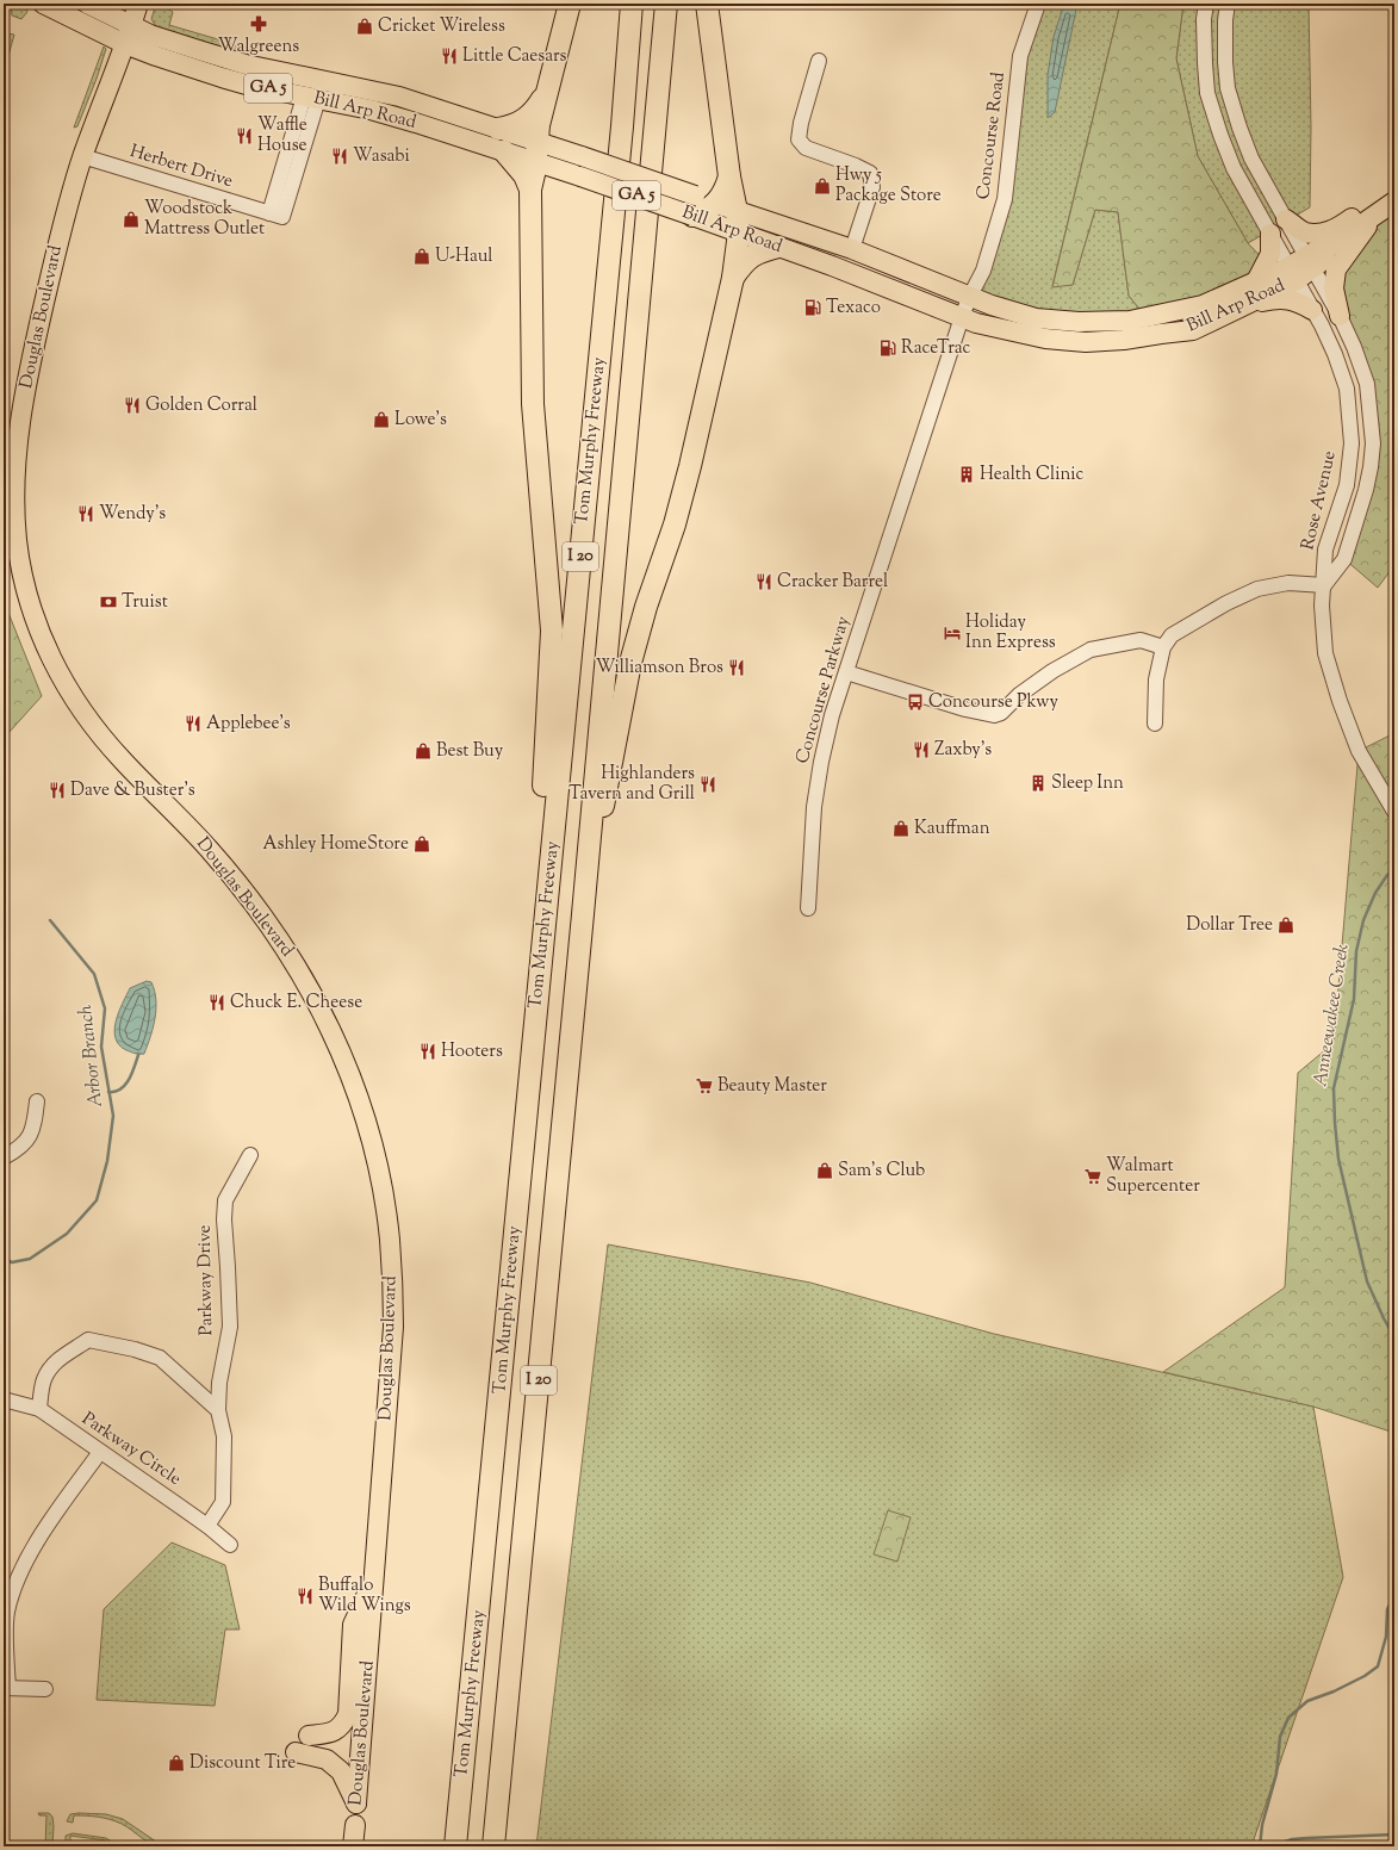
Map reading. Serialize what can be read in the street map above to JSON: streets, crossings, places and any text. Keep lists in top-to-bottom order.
{
  "streets": {
    "highway": ["Tom Murphy Freeway", "I 20"],
    "main road": ["GA 5", "Bill Arp Road", "Douglas Boulevard"],
    "street": [
      "Concourse Road",
      "Herbert Drive",
      "Rose Avenue",
      "Concourse Parkway",
      "Parkway Drive",
      "Parkway Circle"
    ]
  },
  "crossings": [
    ["Bill Arp Road", "Concourse Road"],
    ["Bill Arp Road", "Herbert Drive"],
    ["Bill Arp Road", "Douglas Boulevard"],
    ["Bill Arp Road", "Rose Avenue"],
    ["Bill Arp Road", "Concourse Parkway"],
    ["Concourse Road", "Concourse Parkway"],
    ["Herbert Drive", "Douglas Boulevard"],
    ["Parkway Drive", "Parkway Circle"]
  ],
  "water": ["Anneewakee Creek", "Arbor Branch"],
  "places": {
    "pharmacy": ["Walgreens"],
    "shop": [
      "Cricket Wireless",
      "Hwy 5 Package Store",
      "Woodstock Mattress Outlet",
      "U-Haul",
      "Lowe's",
      "Best Buy",
      "Kauffman",
      "Ashley HomeStore",
      "Dollar Tree",
      "Sam's Club",
      "Discount Tire"
    ],
    "restaurant": [
      "Little Caesars",
      "Waffle House",
      "Wasabi",
      "Golden Corral",
      "Wendy's",
      "Cracker Barrel",
      "Williamson Bros",
      "Applebee's",
      "Zaxby's",
      "Highlanders Tavern and Grill",
      "Dave & Buster's",
      "Chuck E. Cheese",
      "Hooters",
      "Buffalo Wild Wings"
    ],
    "fuel station": ["Texaco", "RaceTrac"],
    "building": ["Health Clinic", "Sleep Inn"],
    "bank": ["Truist"],
    "hotel": ["Holiday Inn Express"],
    "bus stop": ["Concourse Pkwy"],
    "supermarket": ["Beauty Master", "Walmart Supercenter"]
  }
}
